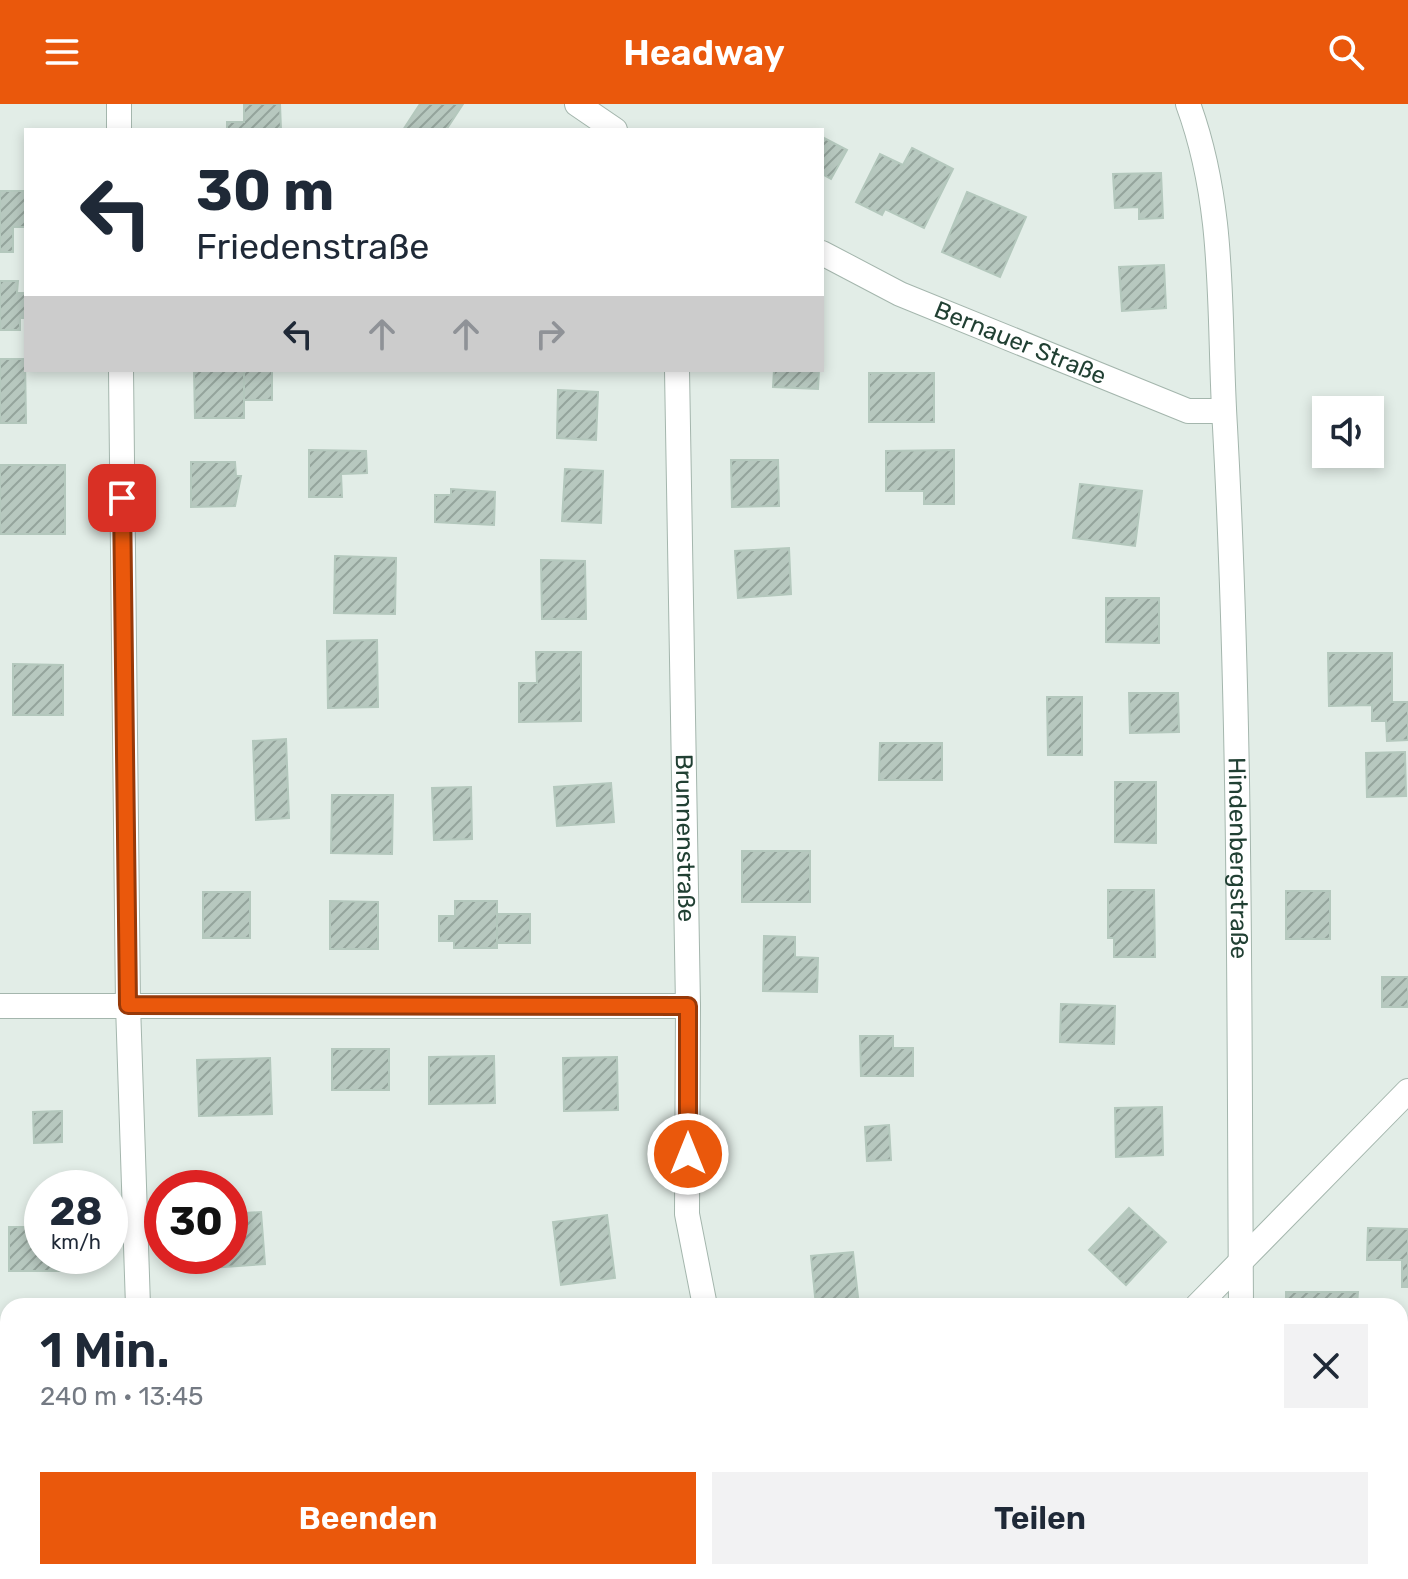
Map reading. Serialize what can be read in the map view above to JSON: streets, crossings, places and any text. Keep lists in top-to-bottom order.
{
  "streets": {
    "street": ["Bernauer Straße", "Brunnenstraße", "Hindenbergstraße"]
  },
  "crossings": [
    ["Bernauer Straße", "Hindenbergstraße"]
  ],
  "page": {
    "header": "Headway",
    "turn": ["30 m", "Friedenstraße"],
    "speed": "28 km/h",
    "limit": "30",
    "heading": ["1 Min.", "240 m · 13:45"],
    "buttons": ["Beenden", "Teilen"]
  }
}
